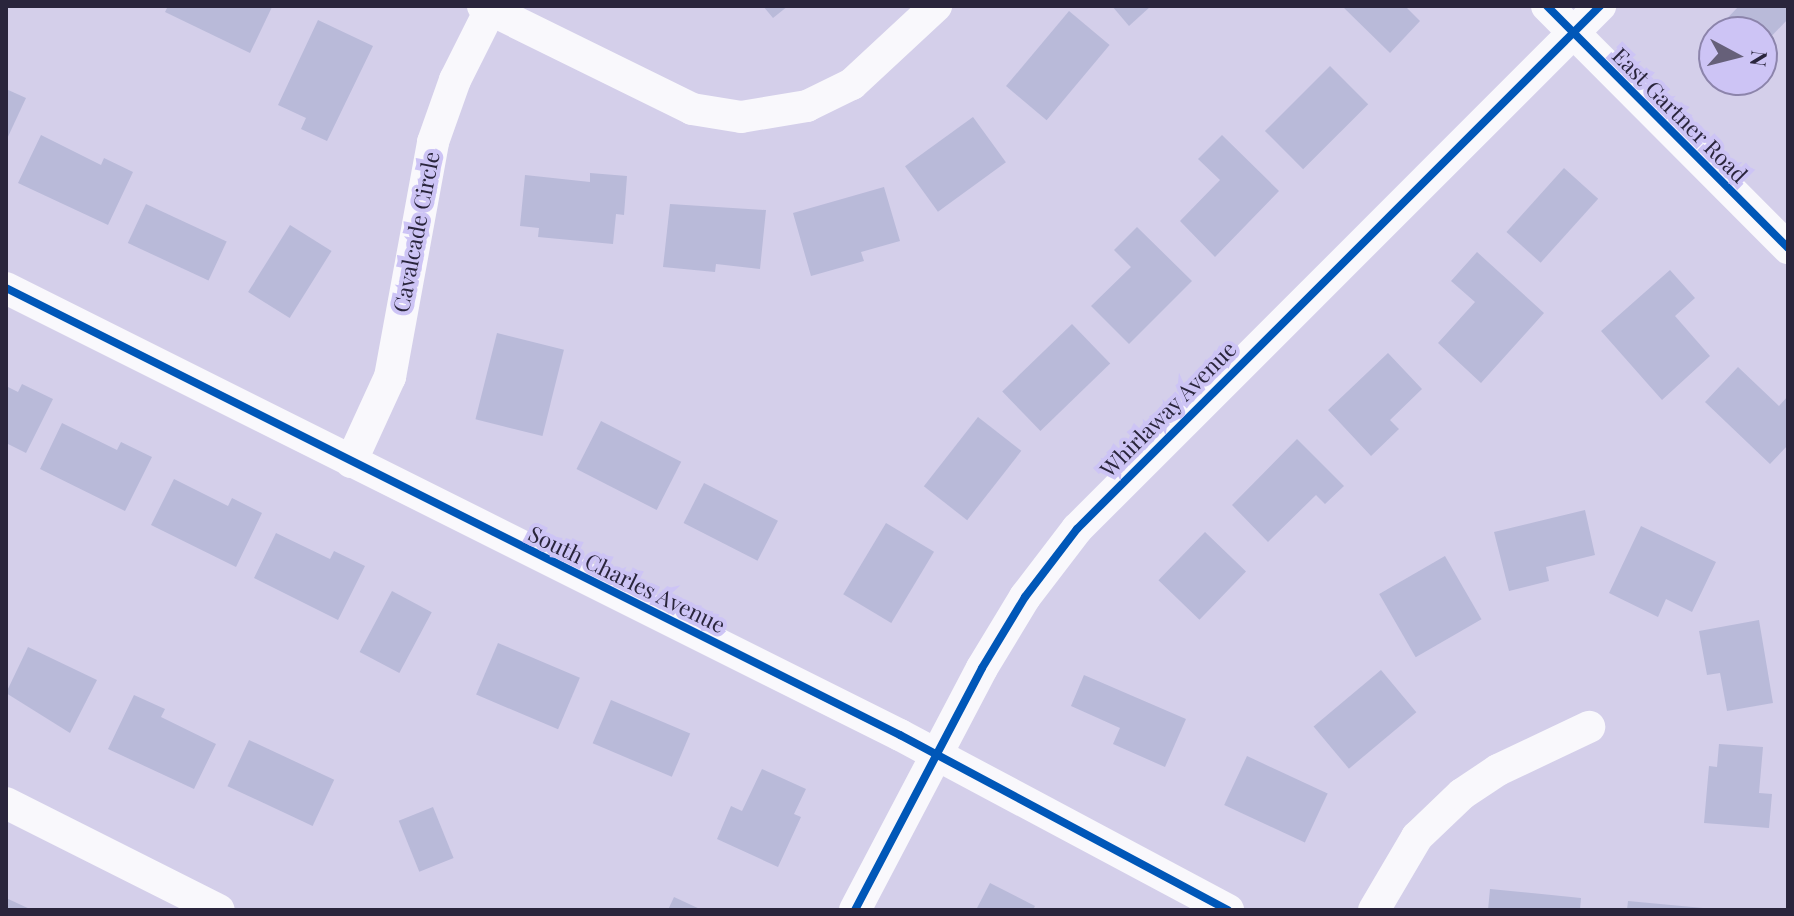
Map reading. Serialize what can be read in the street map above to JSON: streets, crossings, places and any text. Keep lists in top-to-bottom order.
{
  "streets": {
    "street": [
      "East Gartner Road",
      "Cavalcade Circle",
      "Whirlaway Avenue",
      "South Charles Avenue"
    ]
  },
  "crossings": [
    ["East Gartner Road", "Whirlaway Avenue"],
    ["Cavalcade Circle", "South Charles Avenue"],
    ["Whirlaway Avenue", "South Charles Avenue"]
  ],
  "north": "right"
}
